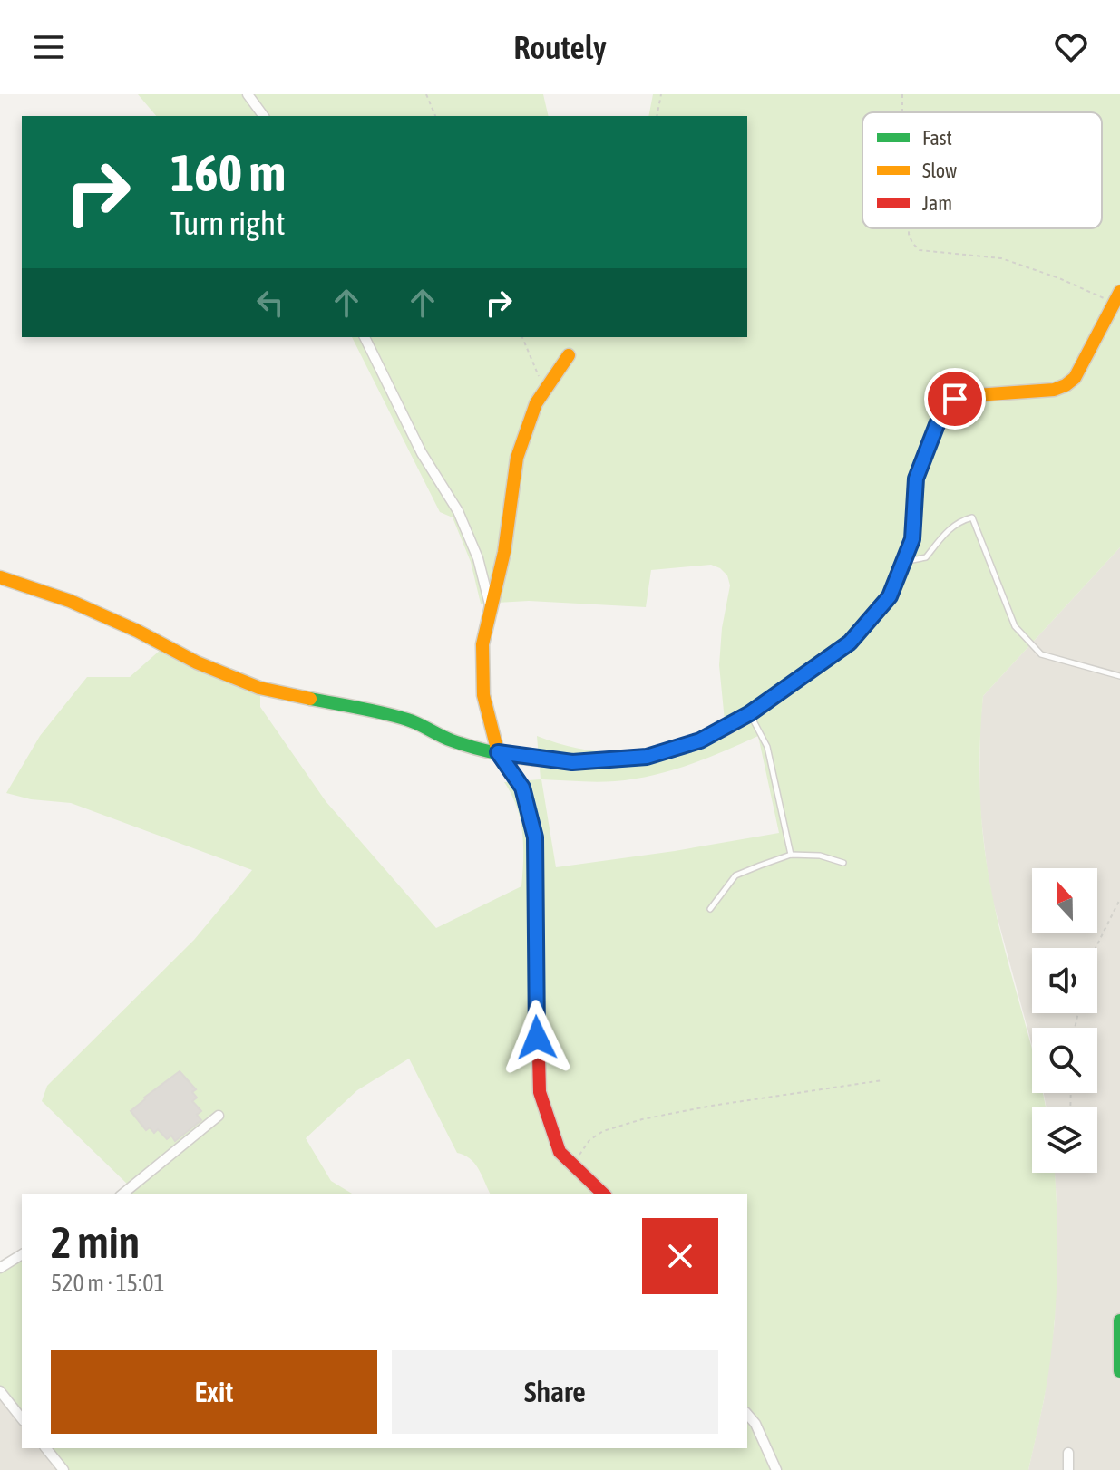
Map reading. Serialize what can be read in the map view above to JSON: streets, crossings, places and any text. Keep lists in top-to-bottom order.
{
  "legend": ["Fast", "Slow", "Jam"],
  "north": "top",
  "page": {
    "header": "Routely",
    "turn": ["160 m", "Turn right"],
    "heading": ["2 min", "520 m · 15:01"],
    "buttons": ["Exit", "Share"]
  }
}
